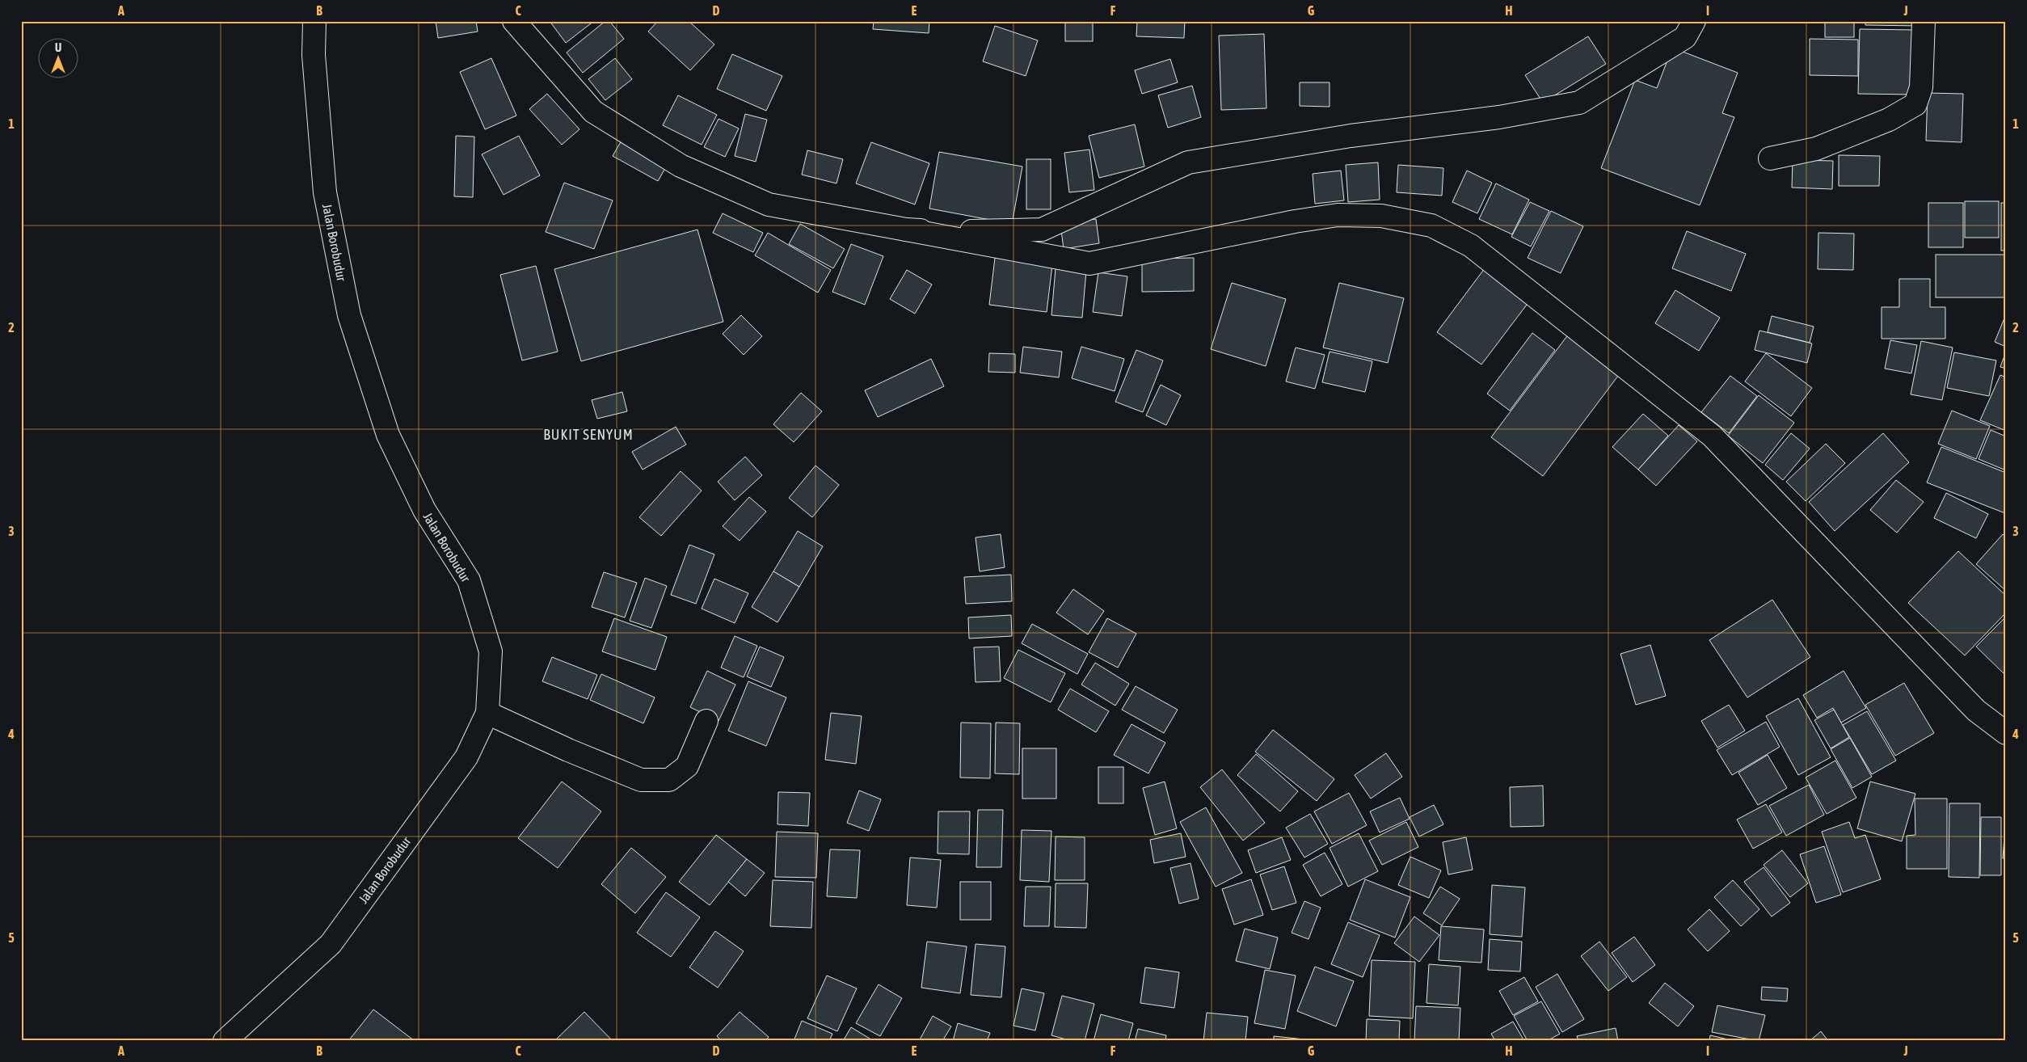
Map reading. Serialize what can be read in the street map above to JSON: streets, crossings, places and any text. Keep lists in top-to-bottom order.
{
  "streets": {
    "street": ["Jalan Borobudur"]
  },
  "districts": ["BUKIT SENYUM"],
  "north": "top",
  "grid": {
    "columns": [
      "A",
      "B",
      "C",
      "D",
      "E",
      "F",
      "G",
      "H",
      "I",
      "J"
    ],
    "rows": [
      "1",
      "2",
      "3",
      "4",
      "5"
    ]
  }
}
